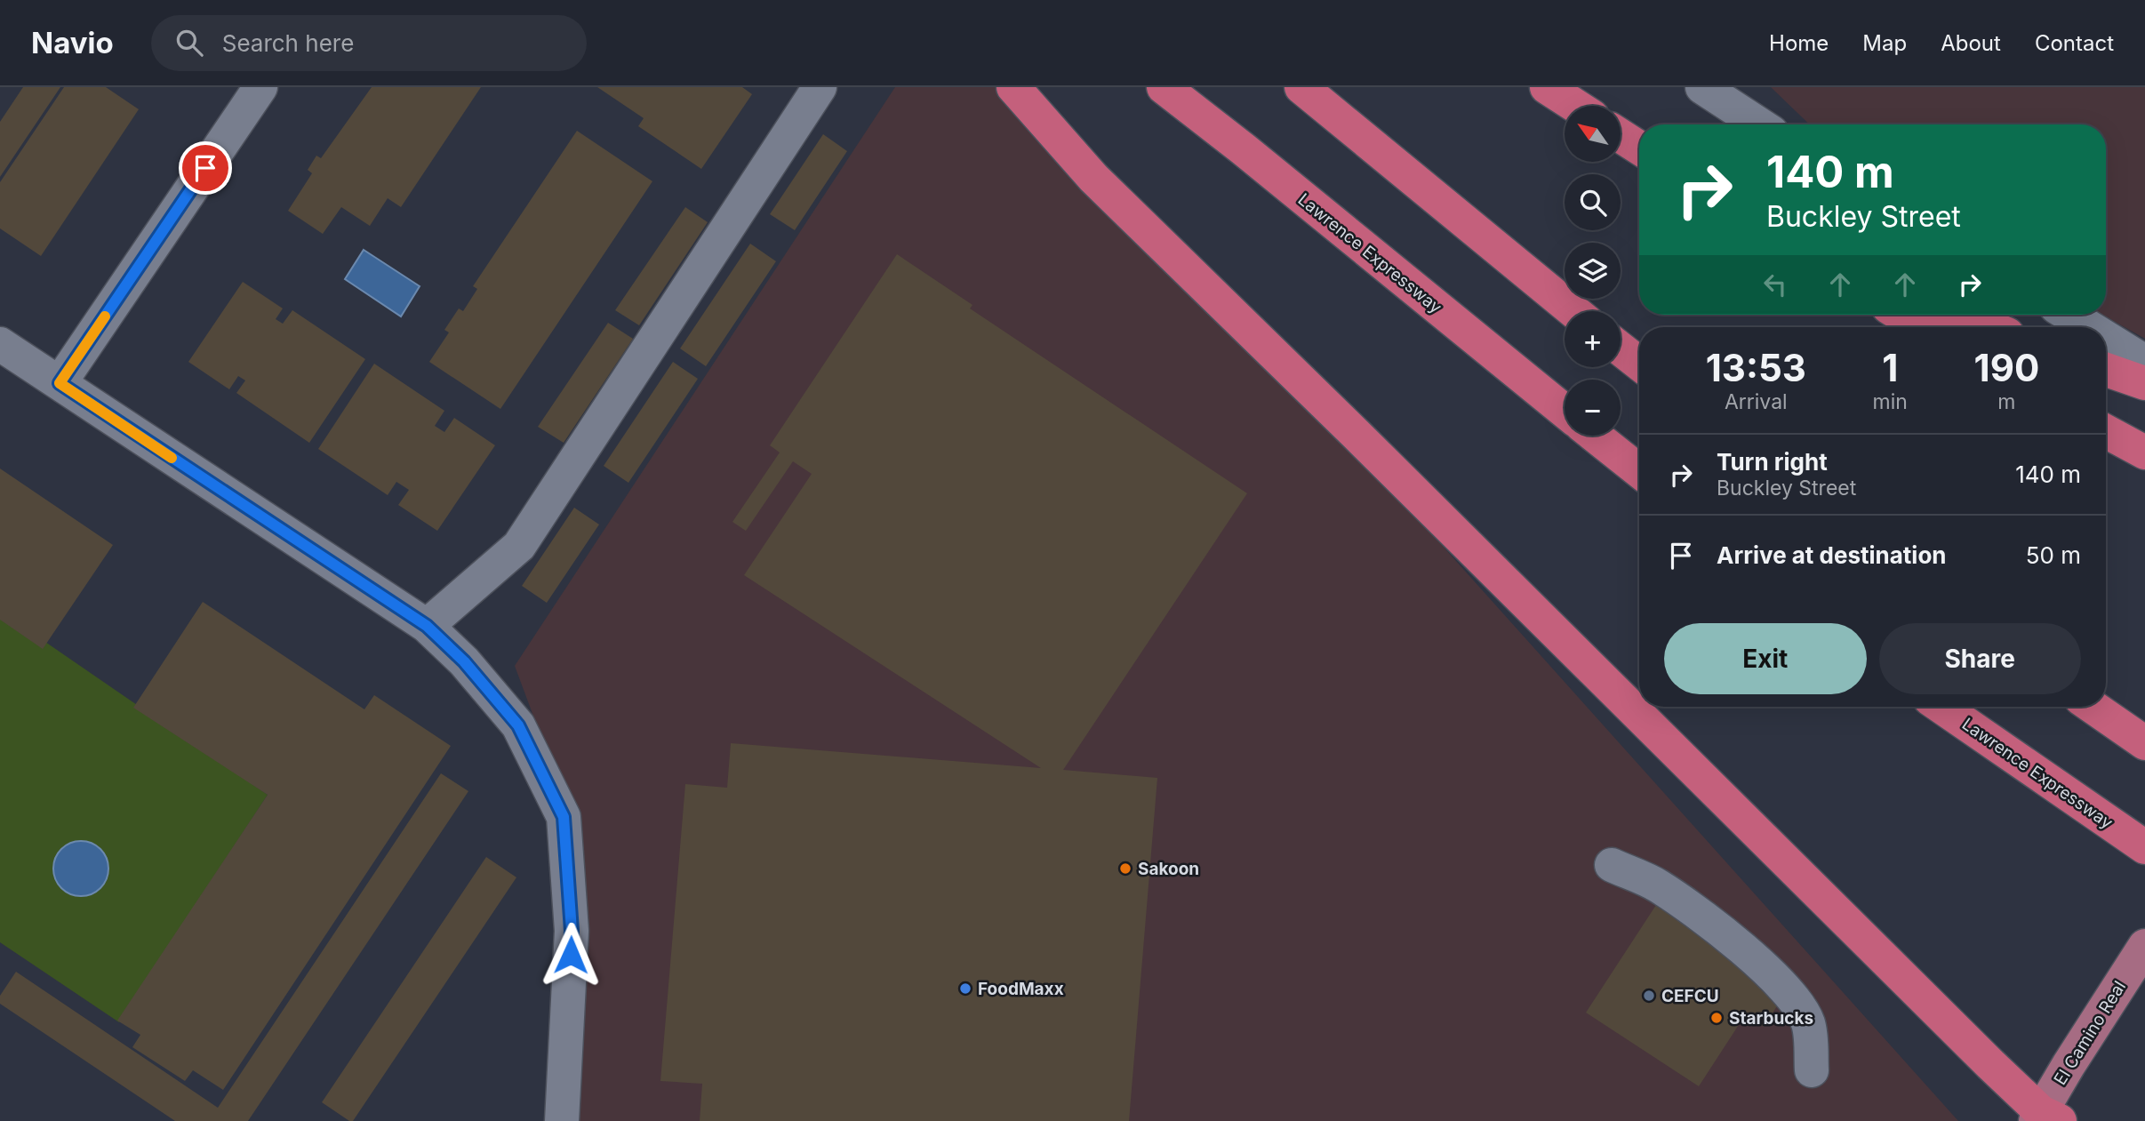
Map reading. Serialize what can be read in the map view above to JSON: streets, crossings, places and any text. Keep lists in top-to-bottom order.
{
  "streets": {
    "highway": ["Lawrence Expressway"],
    "main road": ["El Camino Real"]
  },
  "places": [
    "Sakoon",
    "FoodMaxx",
    "CEFCU",
    "Starbucks"
  ],
  "north": "top left",
  "page": {
    "header": "Navio",
    "search": "Search here",
    "nav": [
      "Home",
      "Map",
      "About",
      "Contact"
    ],
    "map_buttons": ["+", "−"],
    "turn": ["140 m", "Buckley Street"],
    "eta": [
      "13:53",
      "Arrival",
      "1",
      "min",
      "190",
      "m"
    ],
    "list": [
      {
        "name": "Turn right",
        "note": "Buckley Street",
        "value": "140 m"
      },
      {
        "name": "Arrive at destination",
        "value": "50 m"
      }
    ],
    "buttons": ["Exit", "Share"]
  }
}
